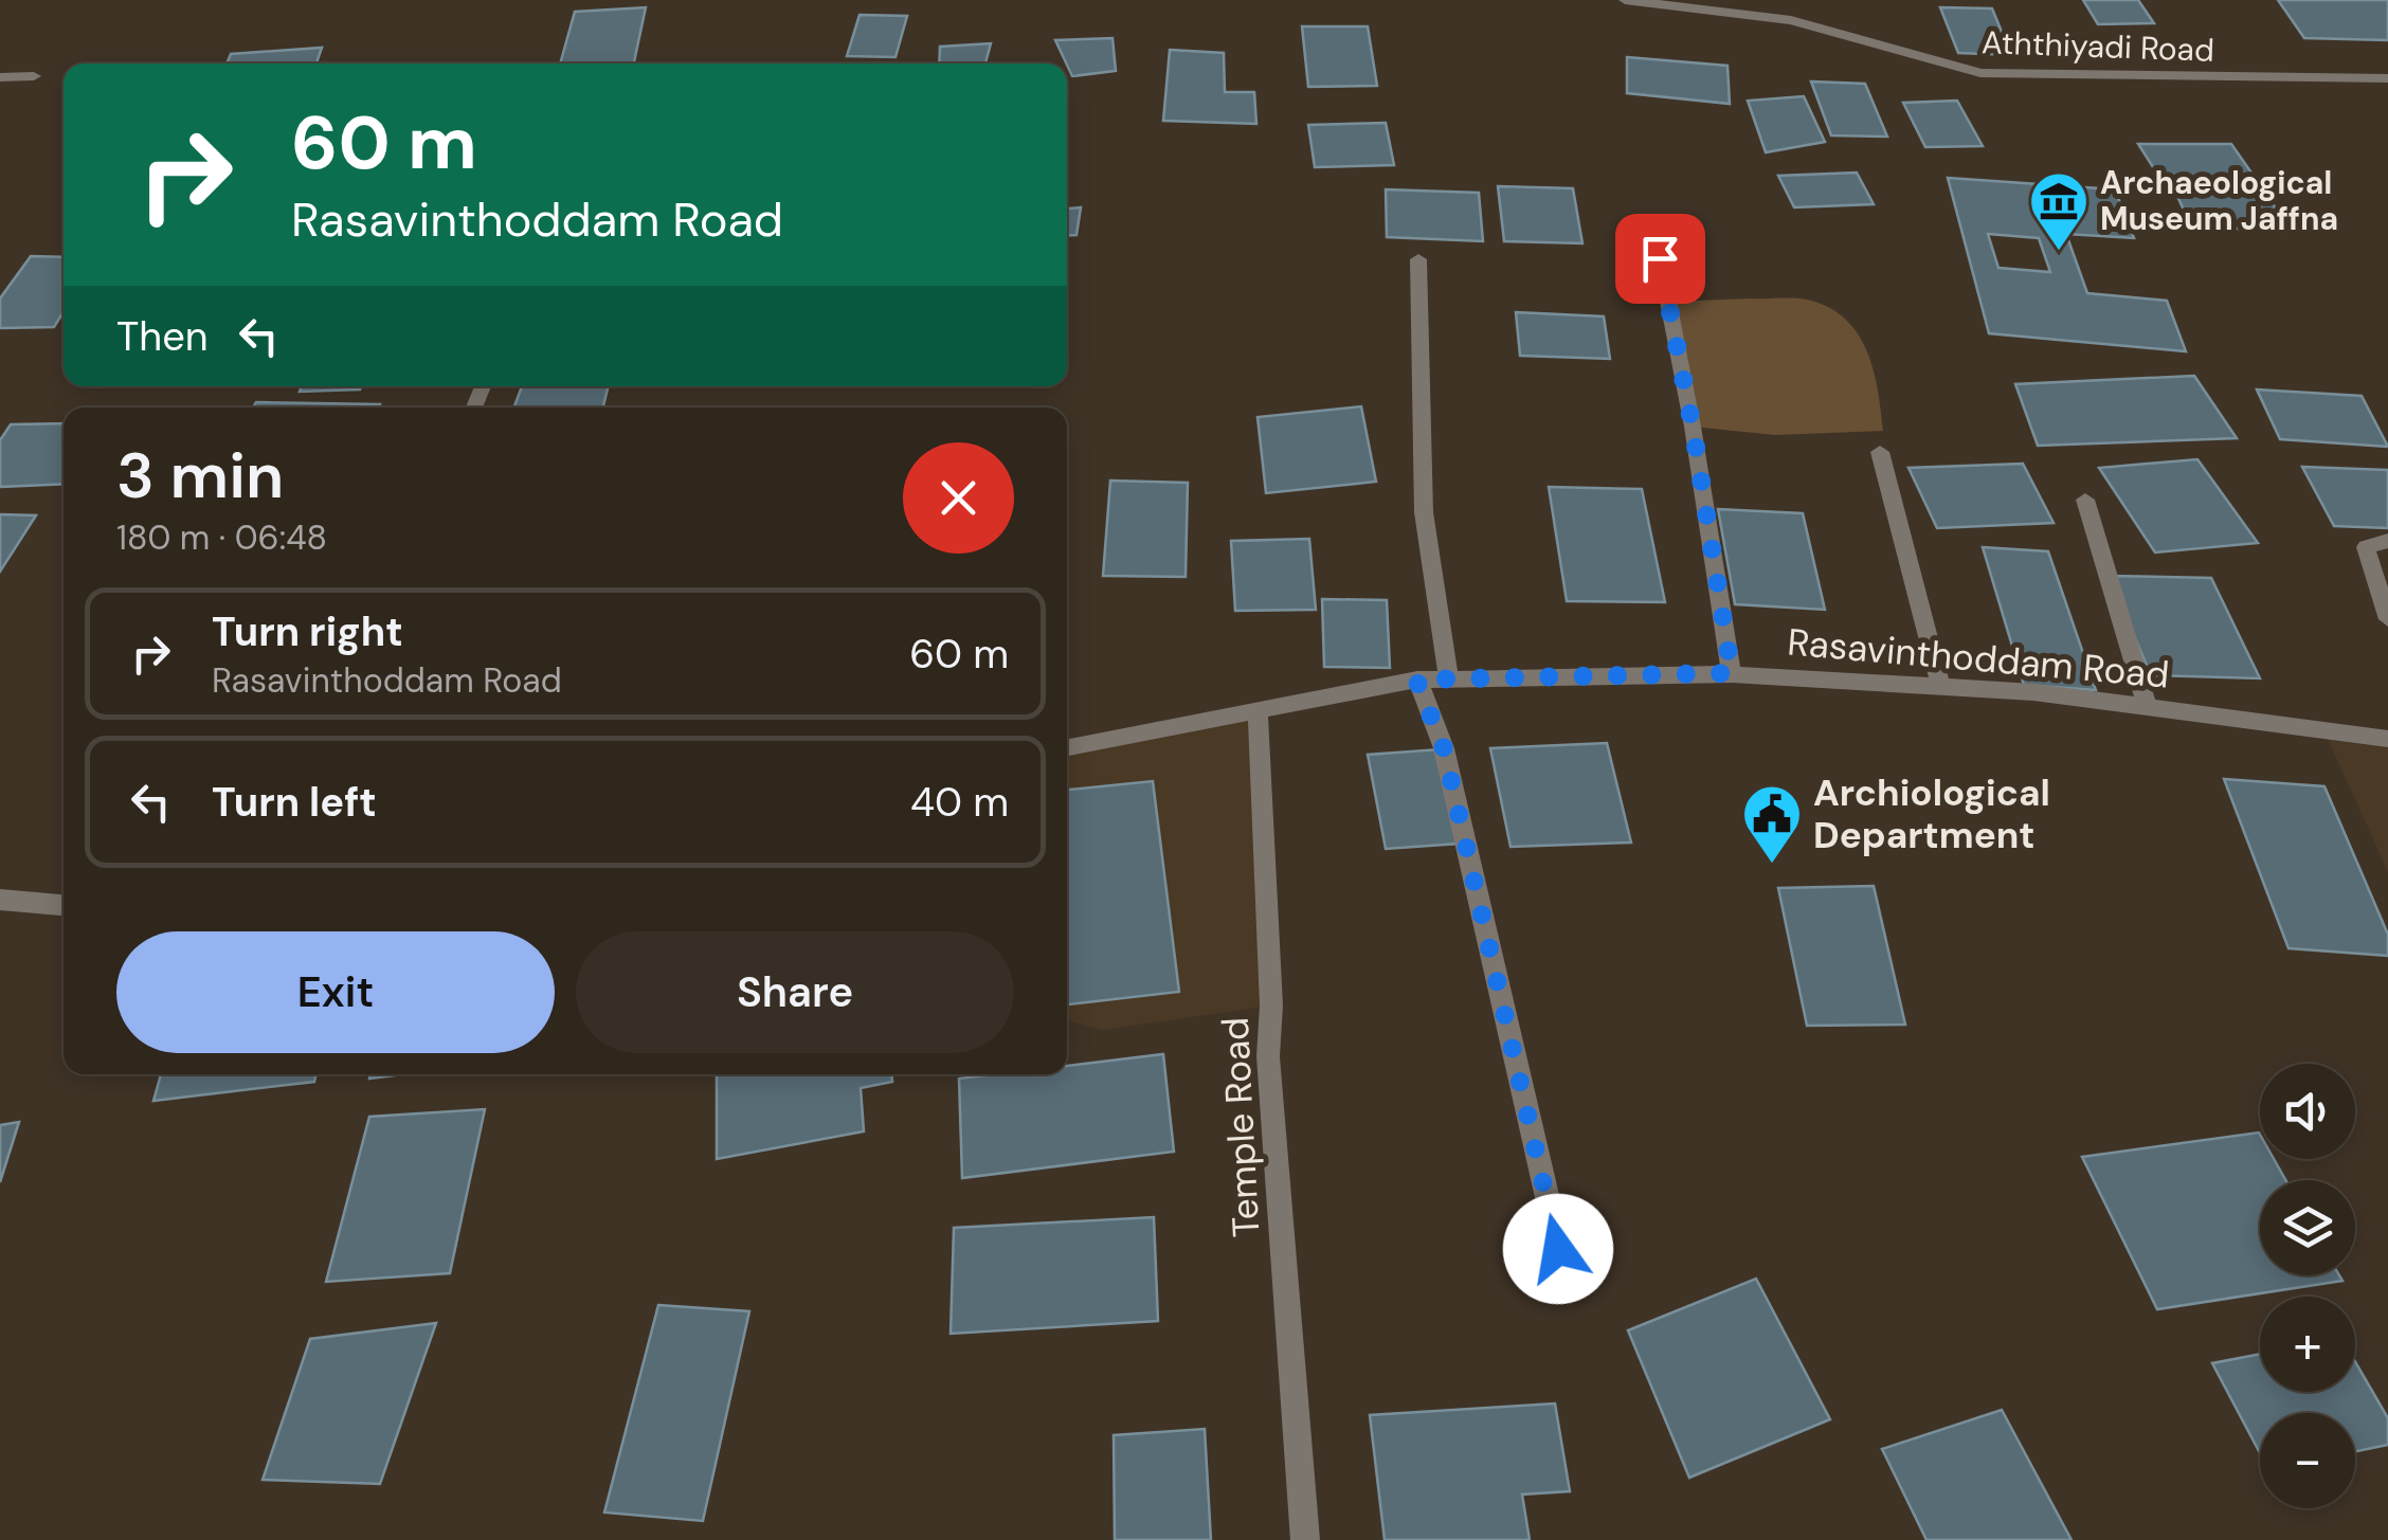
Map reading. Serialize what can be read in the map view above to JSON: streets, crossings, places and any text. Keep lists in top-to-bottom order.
{
  "streets": {
    "street": ["Aththiyadi Road", "Rasavinthoddam Road", "Temple Road"]
  },
  "crossings": [
    ["Rasavinthoddam Road", "Temple Road"]
  ],
  "places": {
    "museum": ["Archaeological Museum Jaffna"],
    "public building": ["Archiological Department"]
  },
  "page": {
    "turn": ["60 m", "Rasavinthoddam Road"],
    "then": "Then",
    "heading": ["3 min", "180 m · 06:48"],
    "list": [
      {
        "name": "Turn right",
        "note": "Rasavinthoddam Road",
        "value": "60 m"
      },
      {
        "name": "Turn left",
        "value": "40 m"
      }
    ],
    "buttons": ["Exit", "Share"],
    "map_buttons": ["+", "−"]
  }
}
